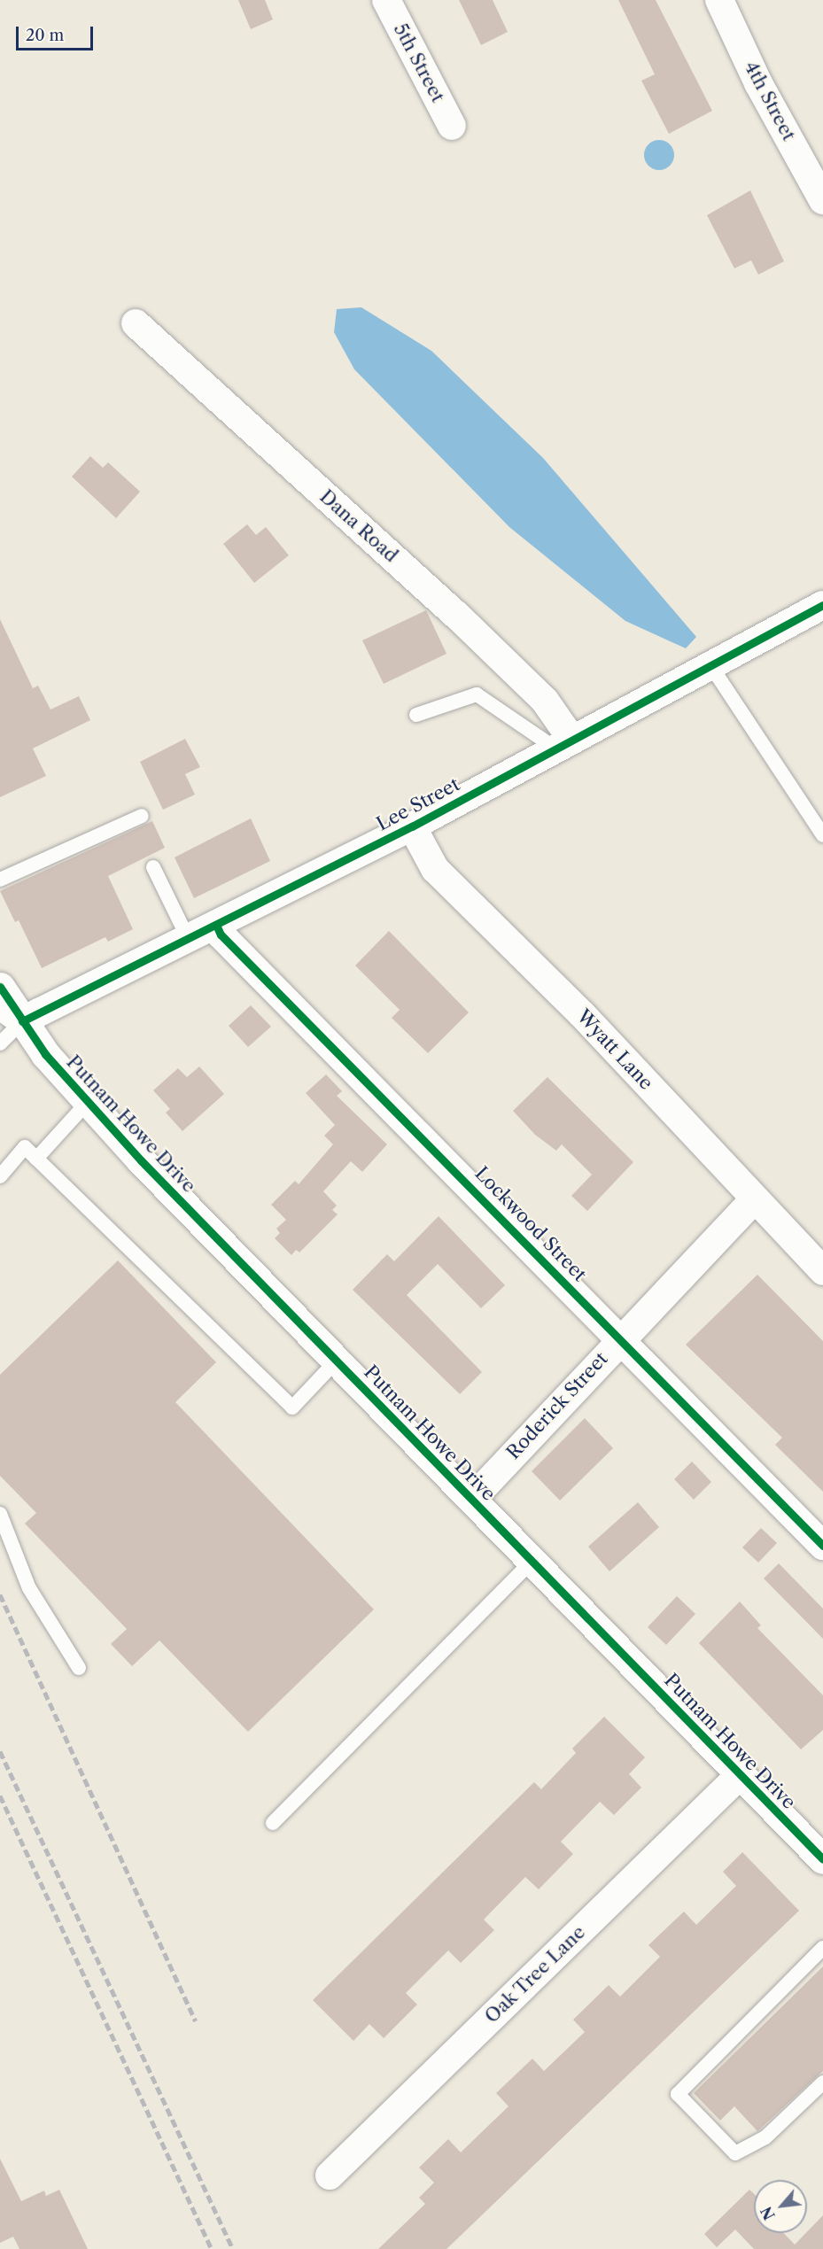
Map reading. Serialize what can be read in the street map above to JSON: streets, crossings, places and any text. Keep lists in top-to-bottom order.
{
  "streets": {
    "street": [
      "5th Street",
      "4th Street",
      "Dana Road",
      "Lee Street",
      "Wyatt Lane",
      "Putnam Howe Drive",
      "Lockwood Street",
      "Roderick Street",
      "Oak Tree Lane"
    ]
  },
  "crossings": [
    ["Dana Road", "Lee Street"],
    ["Lee Street", "Wyatt Lane"],
    ["Lee Street", "Putnam Howe Drive"],
    ["Lee Street", "Lockwood Street"],
    ["Wyatt Lane", "Roderick Street"],
    ["Putnam Howe Drive", "Roderick Street"],
    ["Putnam Howe Drive", "Oak Tree Lane"],
    ["Lockwood Street", "Roderick Street"]
  ],
  "scale_bar": "20 m",
  "north": "bottom left"
}
